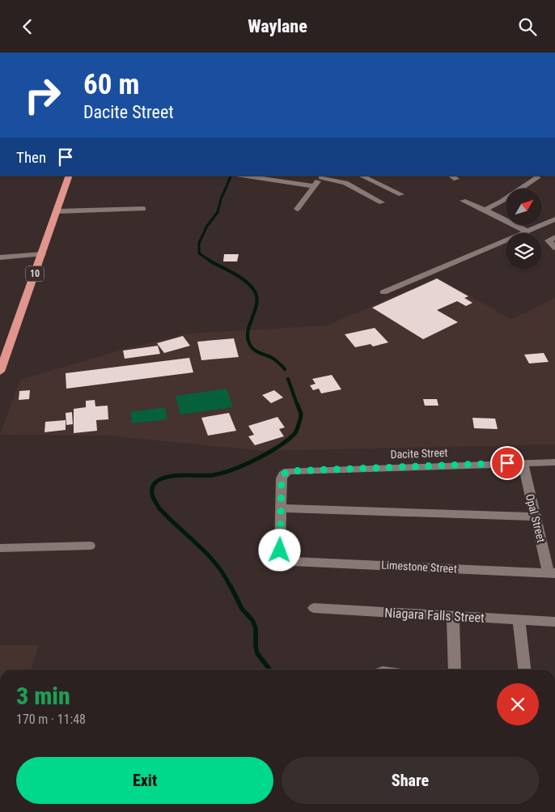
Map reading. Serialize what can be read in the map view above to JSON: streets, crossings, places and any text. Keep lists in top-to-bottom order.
{
  "streets": {
    "highway": ["10"],
    "street": [
      "Dacite Street",
      "Opal Street",
      "Limestone Street",
      "Niagara Falls Street"
    ]
  },
  "crossings": [
    ["Dacite Street", "Opal Street"],
    ["Dacite Street", "Limestone Street"],
    ["Opal Street", "Limestone Street"]
  ],
  "north": "top right",
  "page": {
    "header": "Waylane",
    "turn": ["60 m", "Dacite Street"],
    "then": "Then",
    "heading": ["3 min", "170 m · 11:48"],
    "buttons": ["Exit", "Share"]
  }
}
